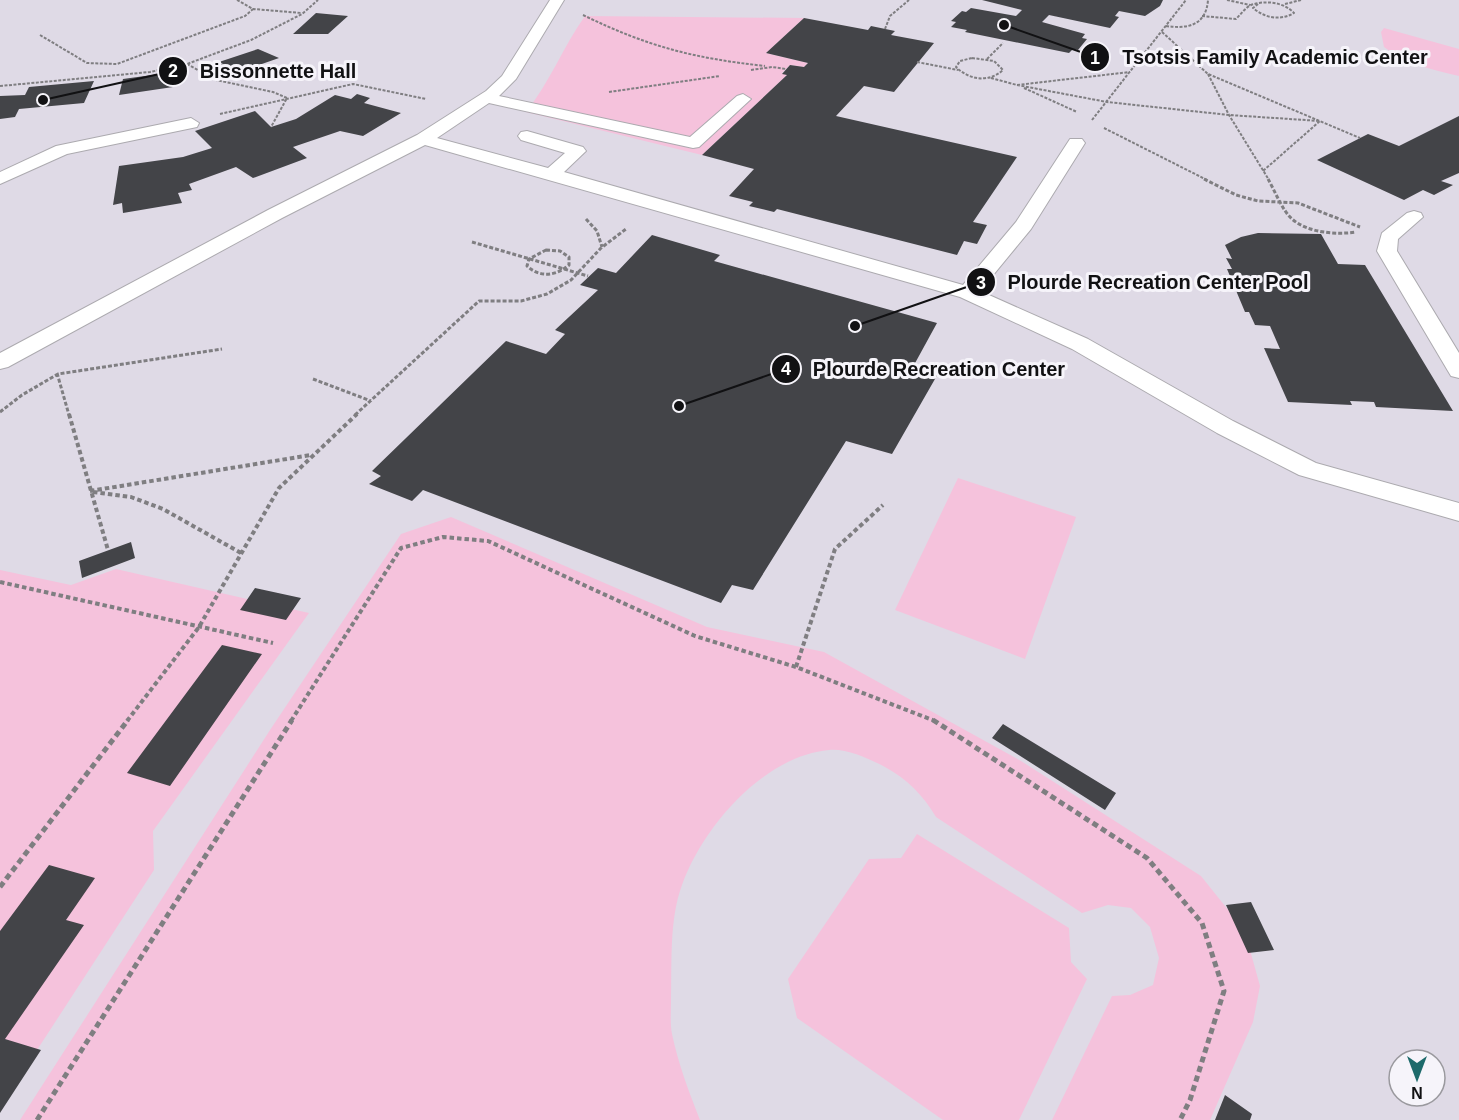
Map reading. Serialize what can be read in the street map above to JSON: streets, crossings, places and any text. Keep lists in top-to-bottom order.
{
  "places": [
    "Tsotsis Family Academic Center",
    "Bissonnette Hall",
    "Plourde Recreation Center Pool",
    "Plourde Recreation Center"
  ],
  "north": "bottom"
}
